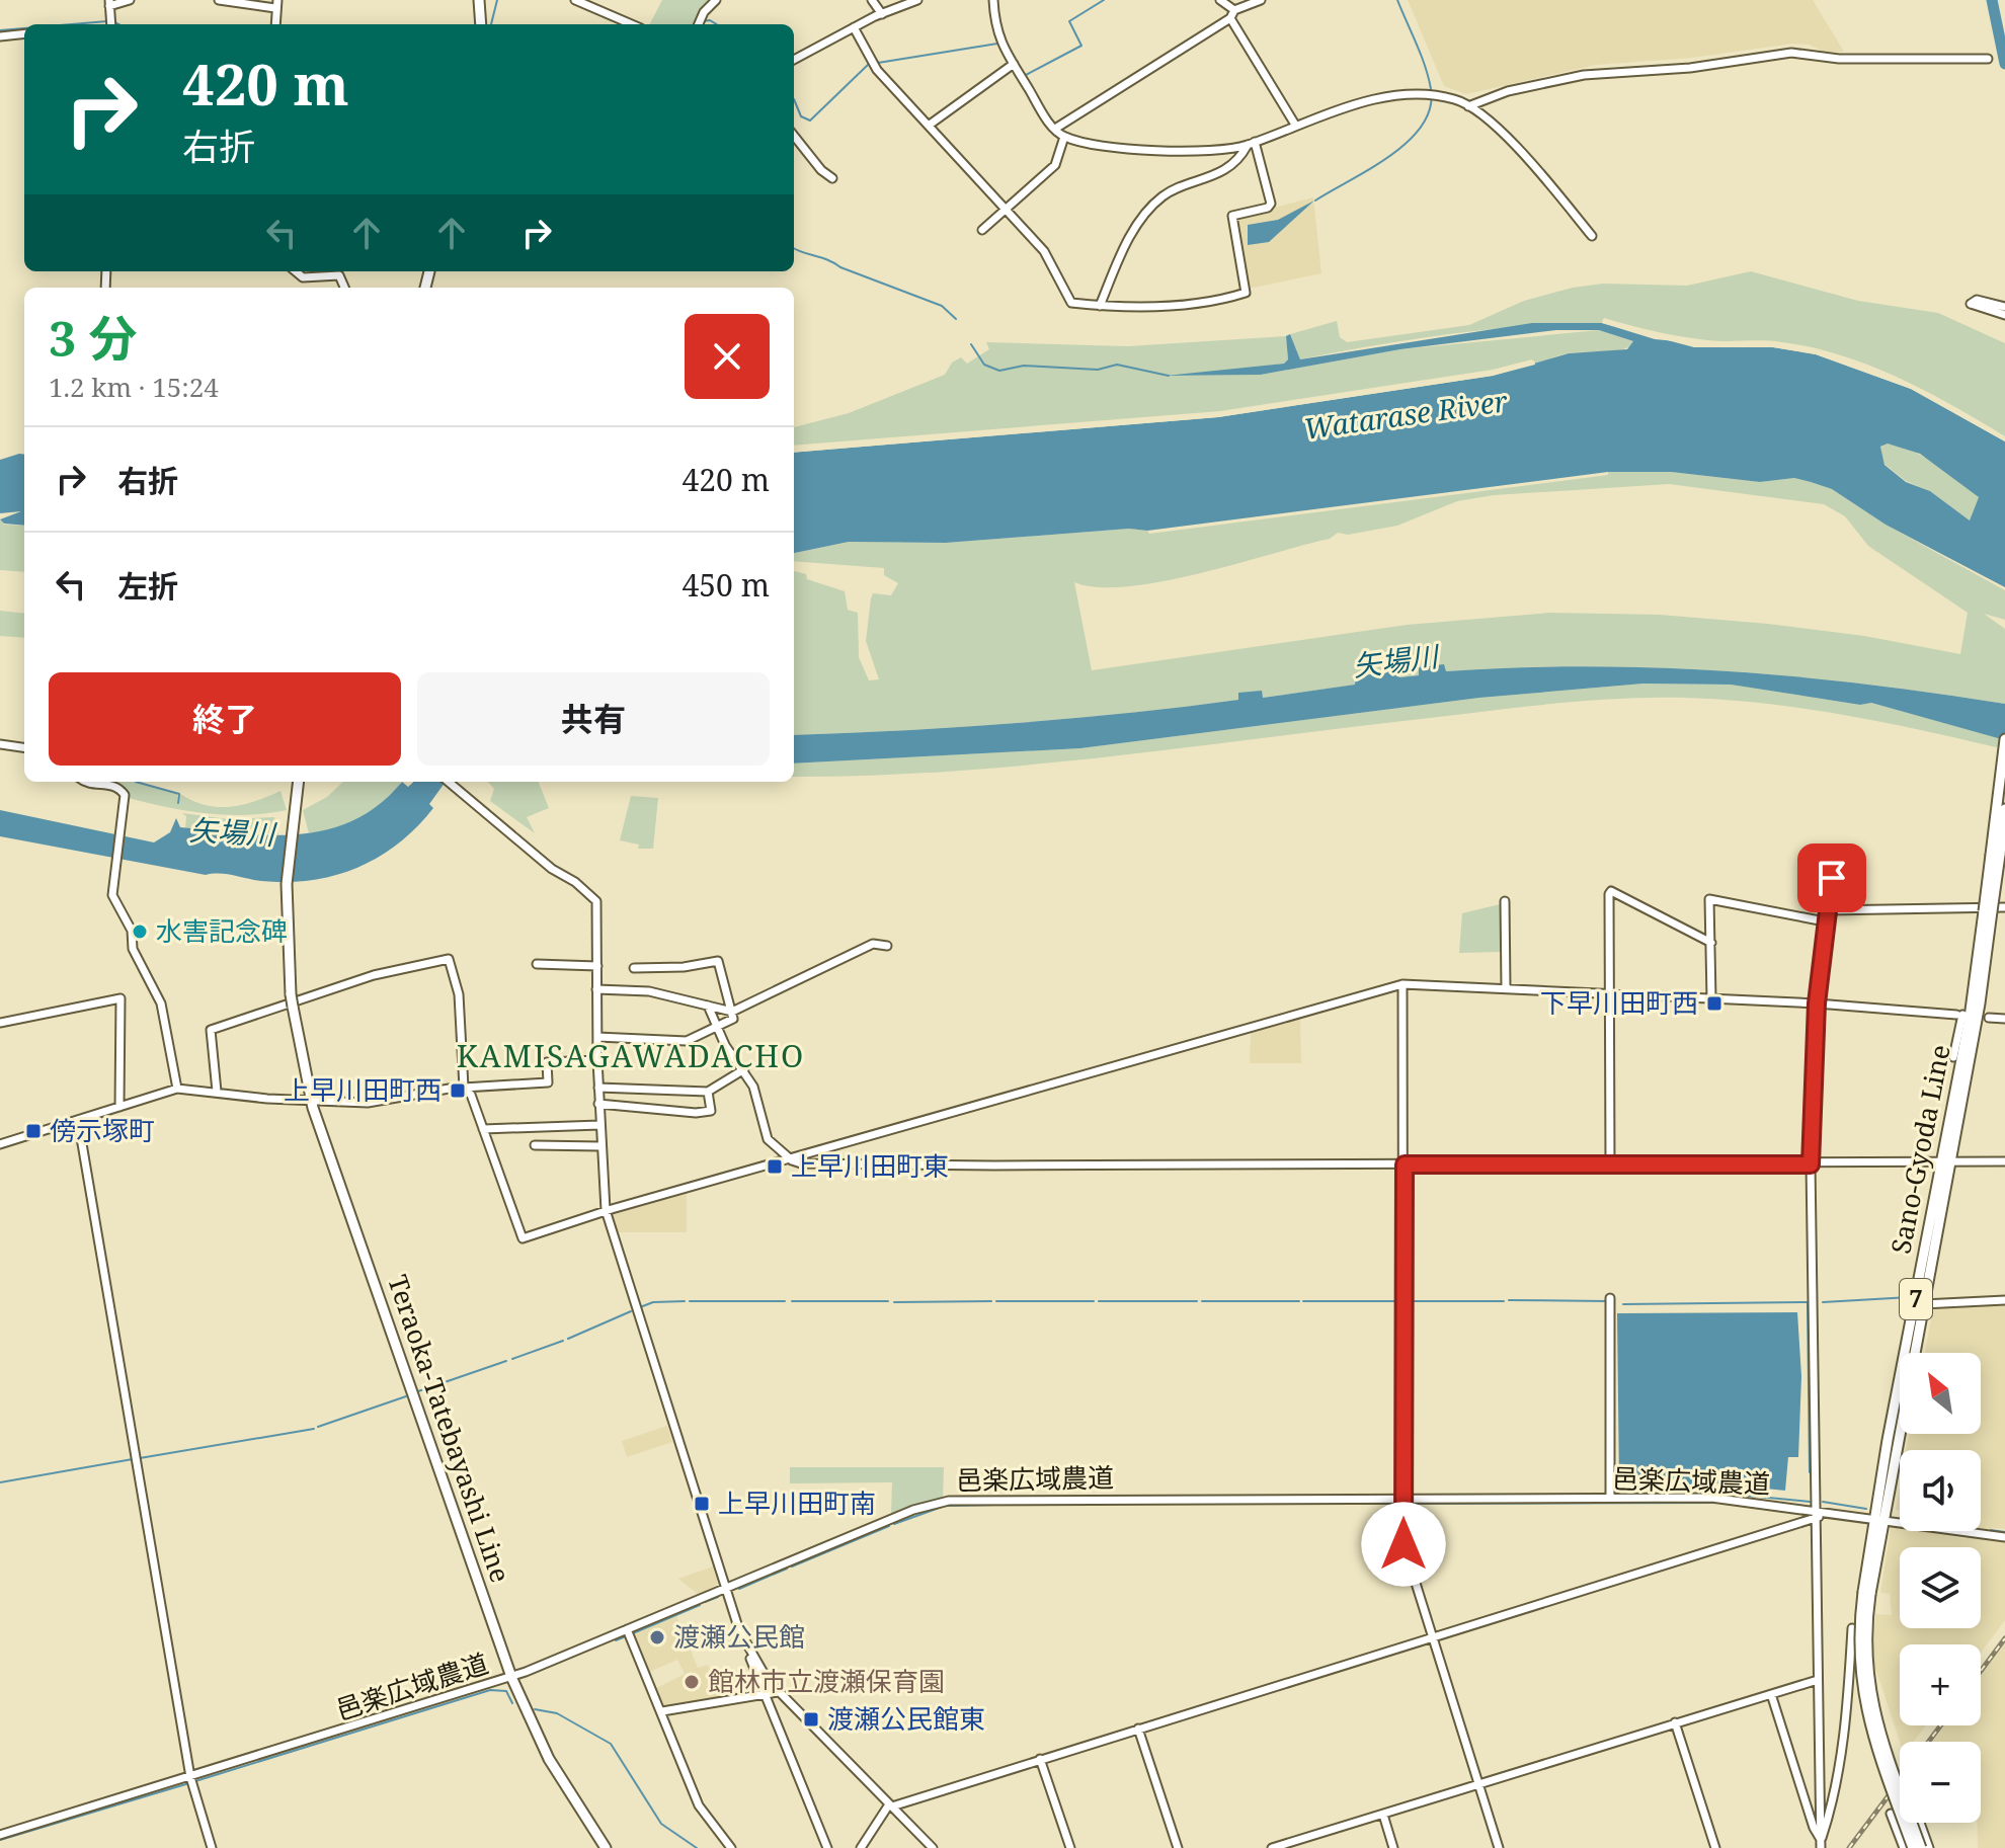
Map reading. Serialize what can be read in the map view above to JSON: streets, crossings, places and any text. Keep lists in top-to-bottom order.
{
  "streets": {
    "main road": ["Sano-Gyoda Line", "7", "Teraoka-Tatebayashi Line"],
    "street": ["邑楽広域農道"]
  },
  "crossings": [
    ["Sano-Gyoda Line", "邑楽広域農道"],
    ["Teraoka-Tatebayashi Line", "邑楽広域農道"]
  ],
  "districts": ["KAMISAGAWADACHO"],
  "water": ["Watarase River", "矢場川"],
  "places": {
    "other": ["水害記念碑", "渡瀬公民館", "館林市立渡瀬保育園"],
    "transit": [
      "下早川田町西",
      "上早川田町西",
      "傍示塚町",
      "上早川田町東",
      "上早川田町南",
      "渡瀬公民館東"
    ]
  },
  "north": "top left",
  "page": {
    "turn": ["420 m", "右折"],
    "heading": ["3 分", "1.2 km · 15:24"],
    "list": [
      {
        "name": "右折",
        "value": "420 m"
      },
      {
        "name": "左折",
        "value": "450 m"
      }
    ],
    "buttons": ["終了", "共有"],
    "map_buttons": ["+", "−"]
  }
}
